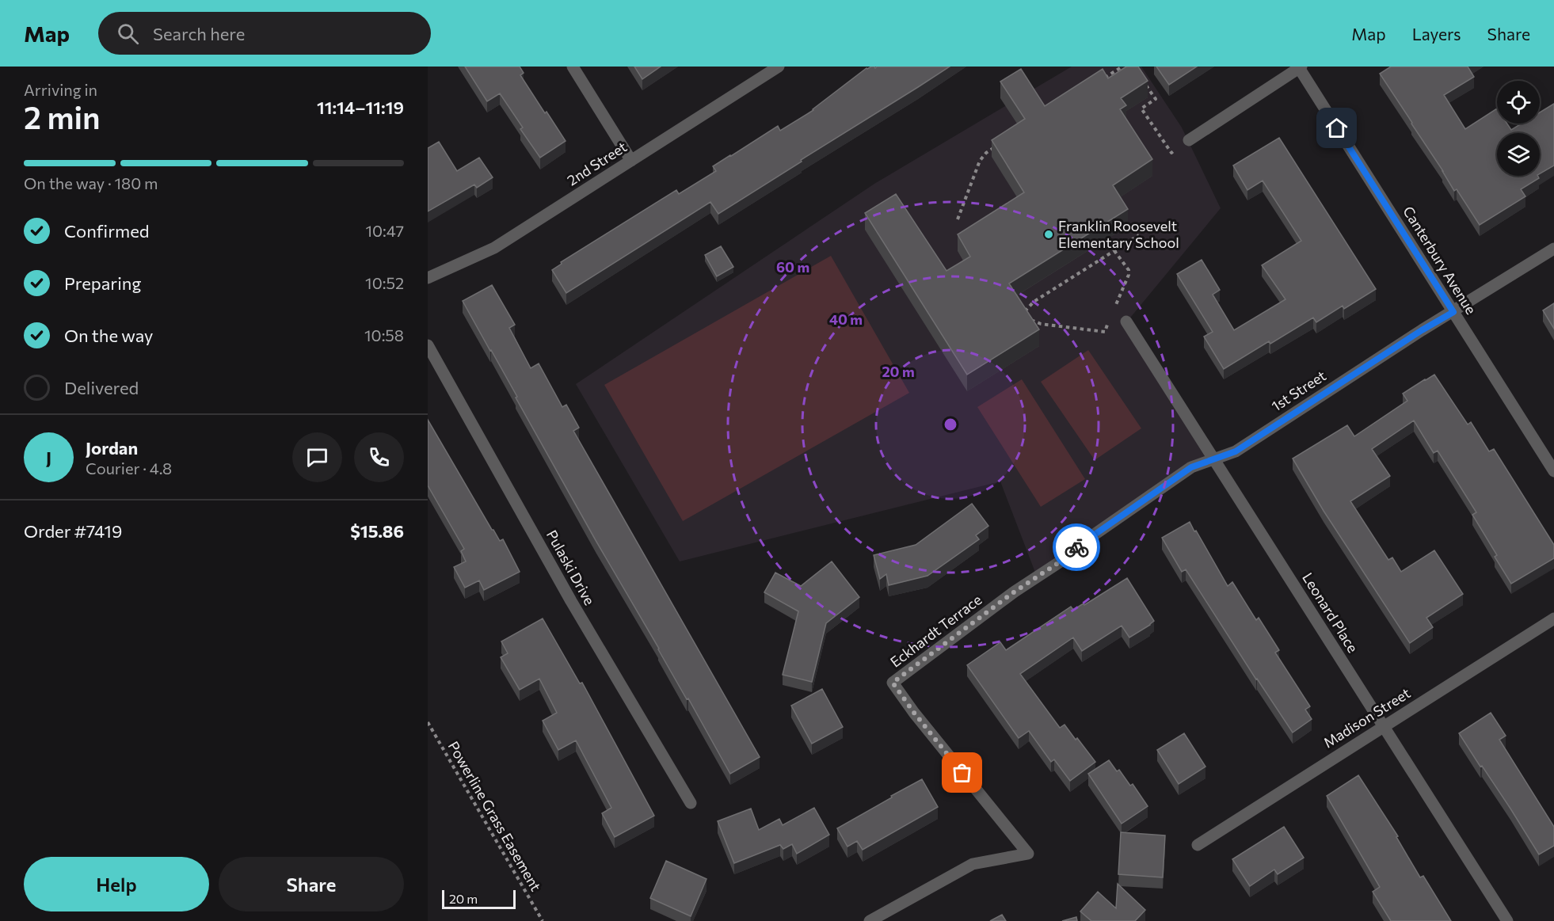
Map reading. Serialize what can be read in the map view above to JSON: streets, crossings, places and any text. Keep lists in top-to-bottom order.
{
  "streets": {
    "street": [
      "2nd Street",
      "Canterbury Avenue",
      "1st Street",
      "Pulaski Drive",
      "Leonard Place",
      "Eckhardt Terrace",
      "Madison Street"
    ],
    "path": ["Powerline Grass Easement"]
  },
  "crossings": [
    ["Canterbury Avenue", "1st Street"],
    ["1st Street", "Leonard Place"],
    ["1st Street", "Eckhardt Terrace"],
    ["Leonard Place", "Madison Street"]
  ],
  "places": ["Franklin Roosevelt Elementary School"],
  "scale_bar": "20 m",
  "page": {
    "header": "Map",
    "search": "Search here",
    "nav": ["Map", "Layers", "Share"],
    "heading": ["2 min", "Arriving in", "11:14–11:19"],
    "panel": [
      "Jordan",
      "Courier · 4.8",
      "Order #7419",
      "$15.86"
    ],
    "bar": "On the way · 180 m",
    "list": [
      ["Confirmed", "10:47"],
      ["Preparing", "10:52"],
      ["On the way", "10:58"],
      "Delivered"
    ],
    "round": "J",
    "buttons": ["Help", "Share"],
    "scale": "20 m"
  },
  "rings": ["60 m", "40 m", "20 m"]
}
